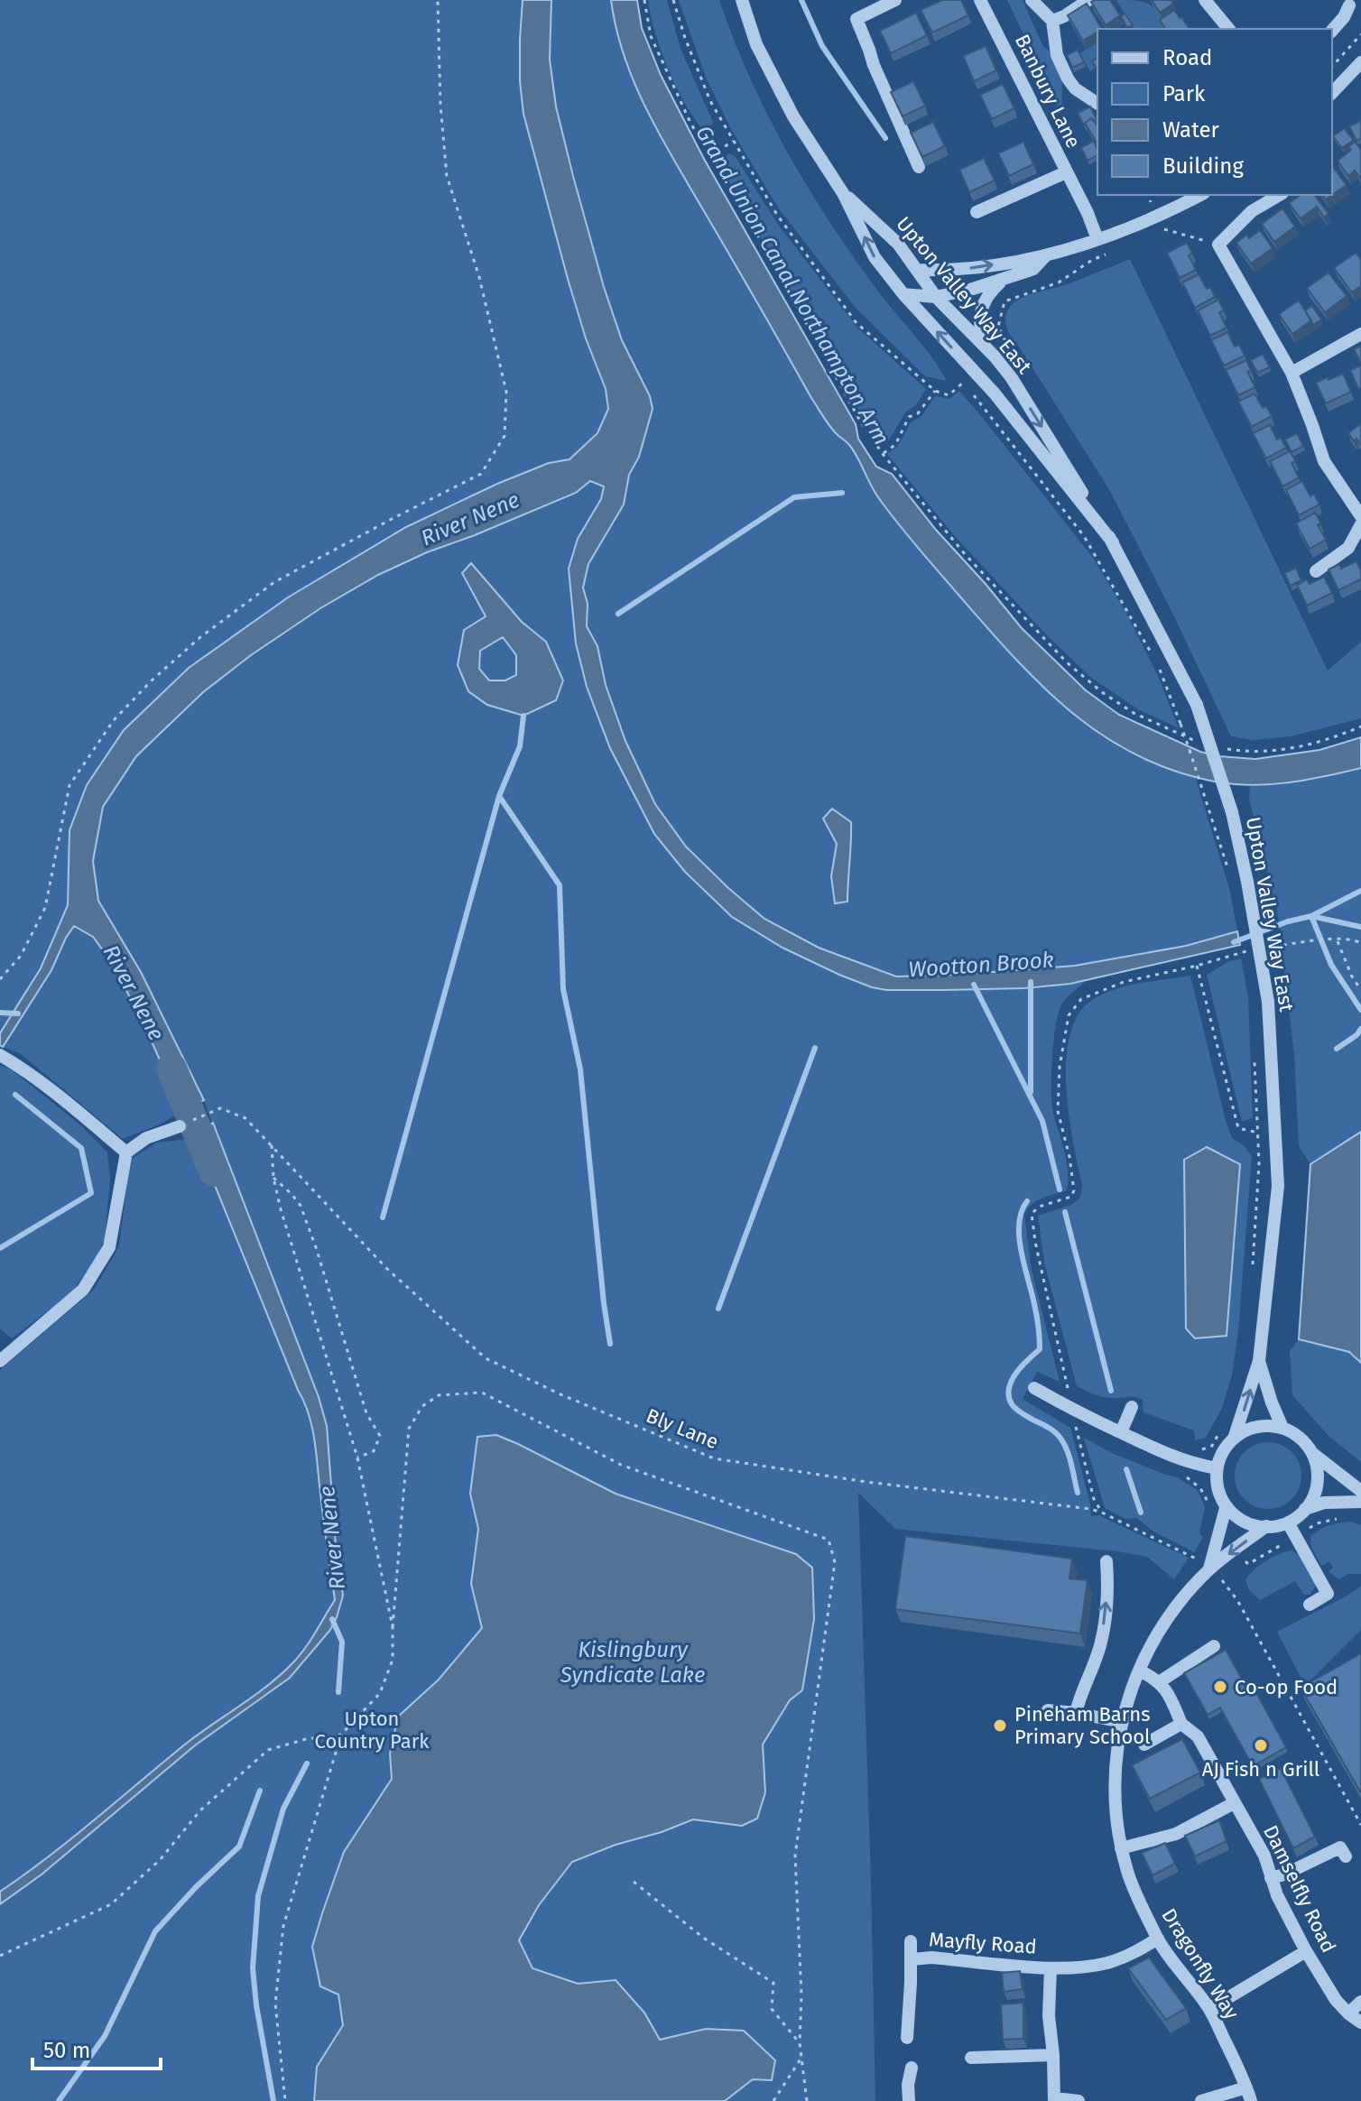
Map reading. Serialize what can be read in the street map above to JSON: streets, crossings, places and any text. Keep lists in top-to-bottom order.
{
  "streets": {
    "street": [
      "Banbury Lane",
      "Upton Valley Way East",
      "Damselfly Road",
      "Mayfly Road",
      "Dragonfly Way"
    ],
    "path": ["Bly Lane"]
  },
  "crossings": [
    ["Upton Valley Way East", "Dragonfly Way"],
    ["Bly Lane", "Dragonfly Way"],
    ["Mayfly Road", "Dragonfly Way"]
  ],
  "water": [
    "Grand Union Canal Northampton Arm",
    "River Nene",
    "Wootton Brook",
    "Kislingbury Syndicate Lake"
  ],
  "parks": ["Upton Country Park"],
  "places": ["Co-op Food", "Pineham Barns Primary School", "AJ Fish n Grill"],
  "legend": [
    "Road",
    "Park",
    "Water",
    "Building"
  ],
  "scale_bar": "50 m"
}
